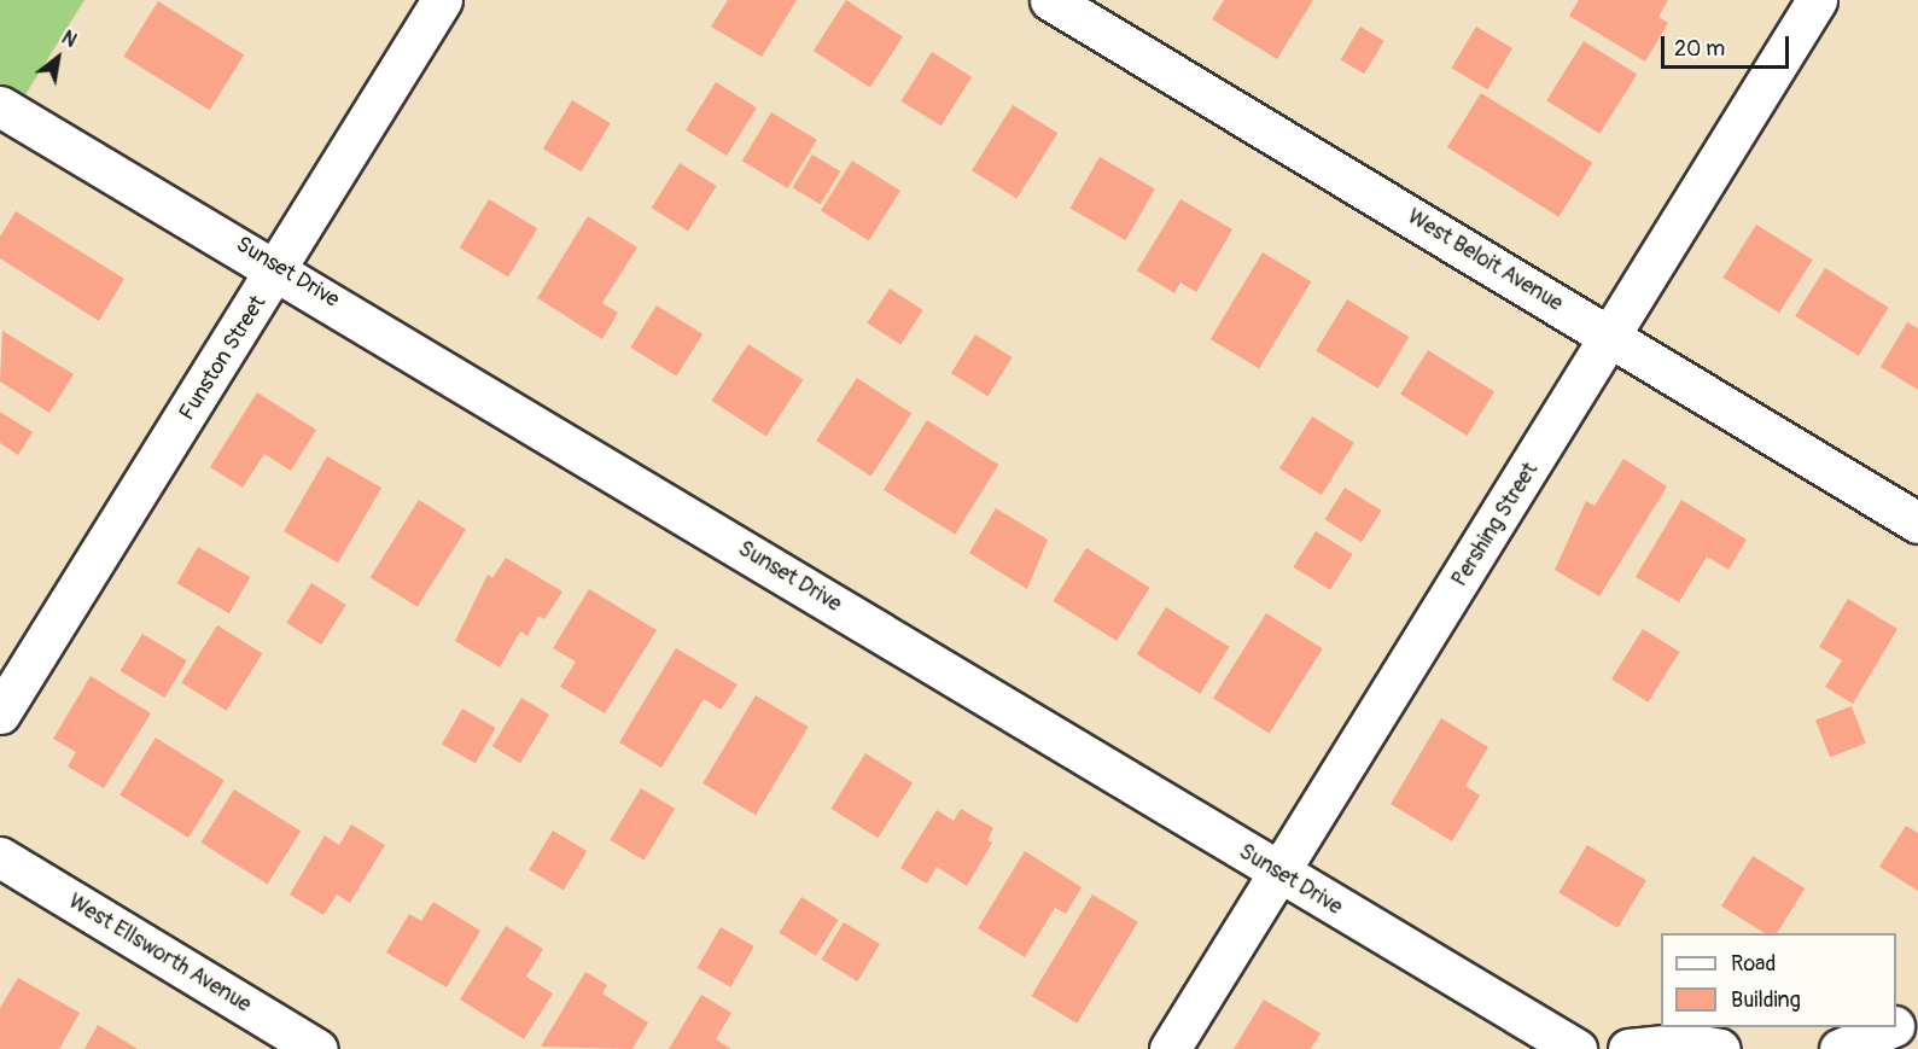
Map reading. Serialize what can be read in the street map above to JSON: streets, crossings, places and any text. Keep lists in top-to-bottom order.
{
  "streets": {
    "street": [
      "West Beloit Avenue",
      "Sunset Drive",
      "Funston Street",
      "Pershing Street",
      "West Ellsworth Avenue"
    ]
  },
  "crossings": [
    ["West Beloit Avenue", "Pershing Street"],
    ["Sunset Drive", "Funston Street"],
    ["Sunset Drive", "Pershing Street"]
  ],
  "legend": ["Road", "Building"],
  "scale_bar": "20 m",
  "north": "top right"
}
